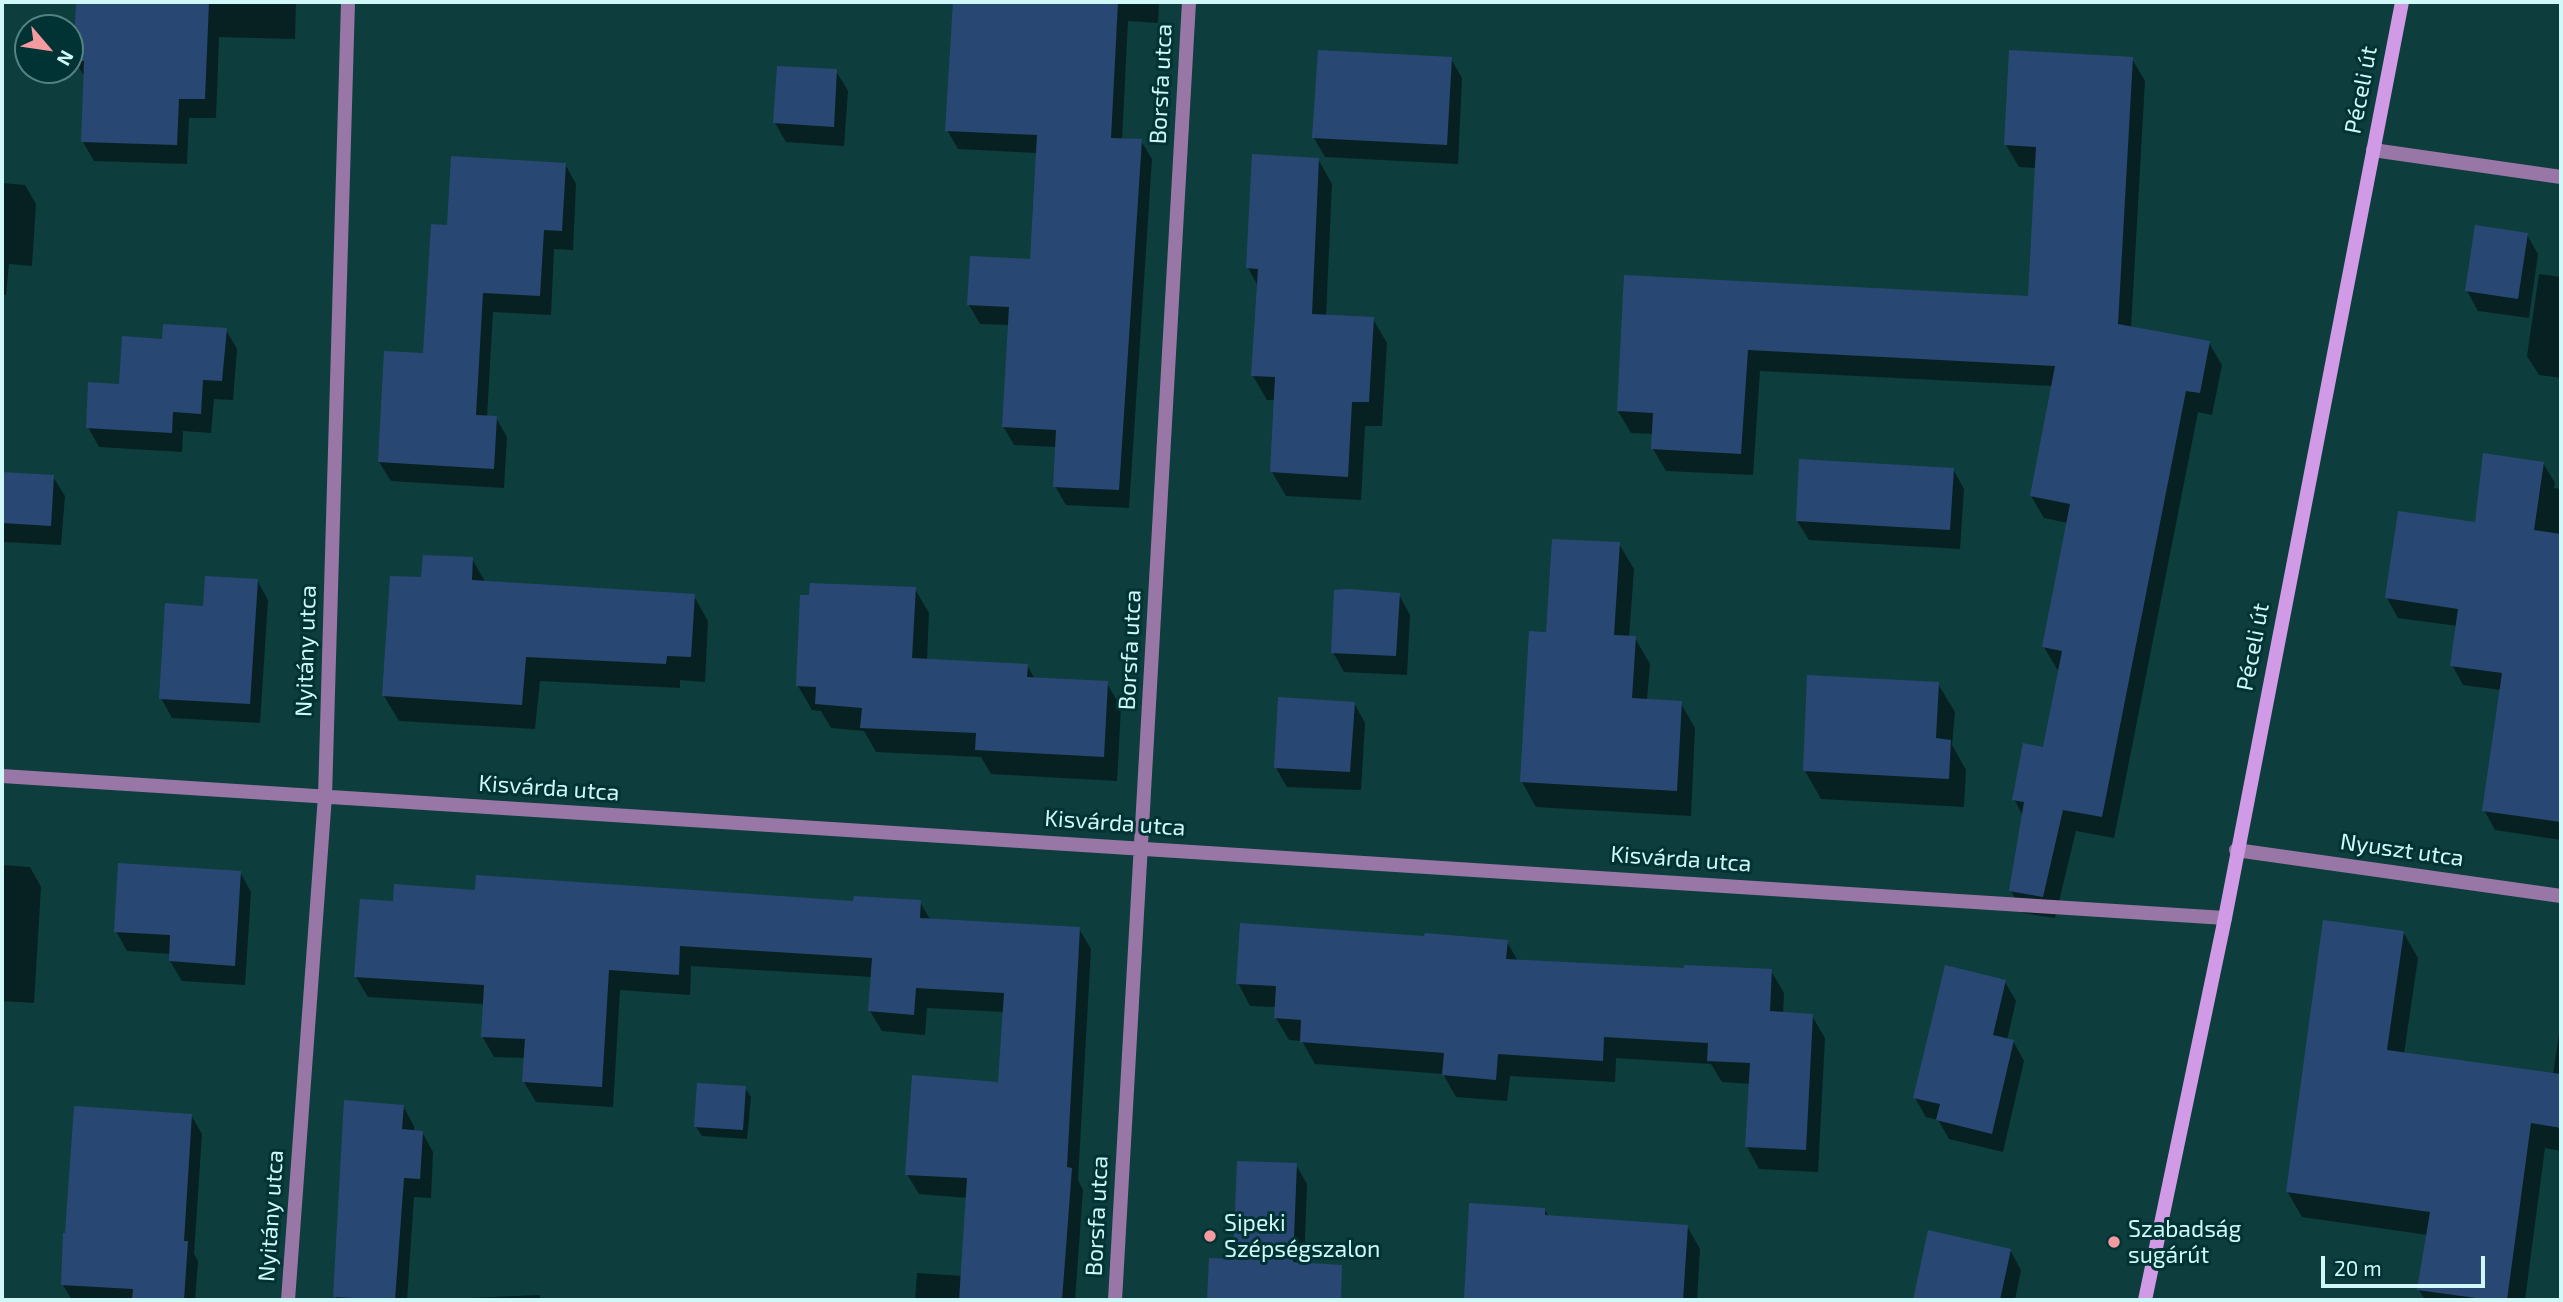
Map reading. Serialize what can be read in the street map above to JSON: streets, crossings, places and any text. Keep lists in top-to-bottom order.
{
  "streets": {
    "main road": ["Péceli út"],
    "street": [
      "Borsfa utca",
      "Nyitány utca",
      "Kisvárda utca",
      "Nyuszt utca"
    ]
  },
  "crossings": [
    ["Borsfa utca", "Kisvárda utca"],
    ["Péceli út", "Kisvárda utca"],
    ["Péceli út", "Nyuszt utca"],
    ["Nyitány utca", "Kisvárda utca"]
  ],
  "places": ["Sipeki Szépségszalon", "Szabadság sugárút"],
  "scale_bar": "20 m",
  "north": "bottom right"
}
